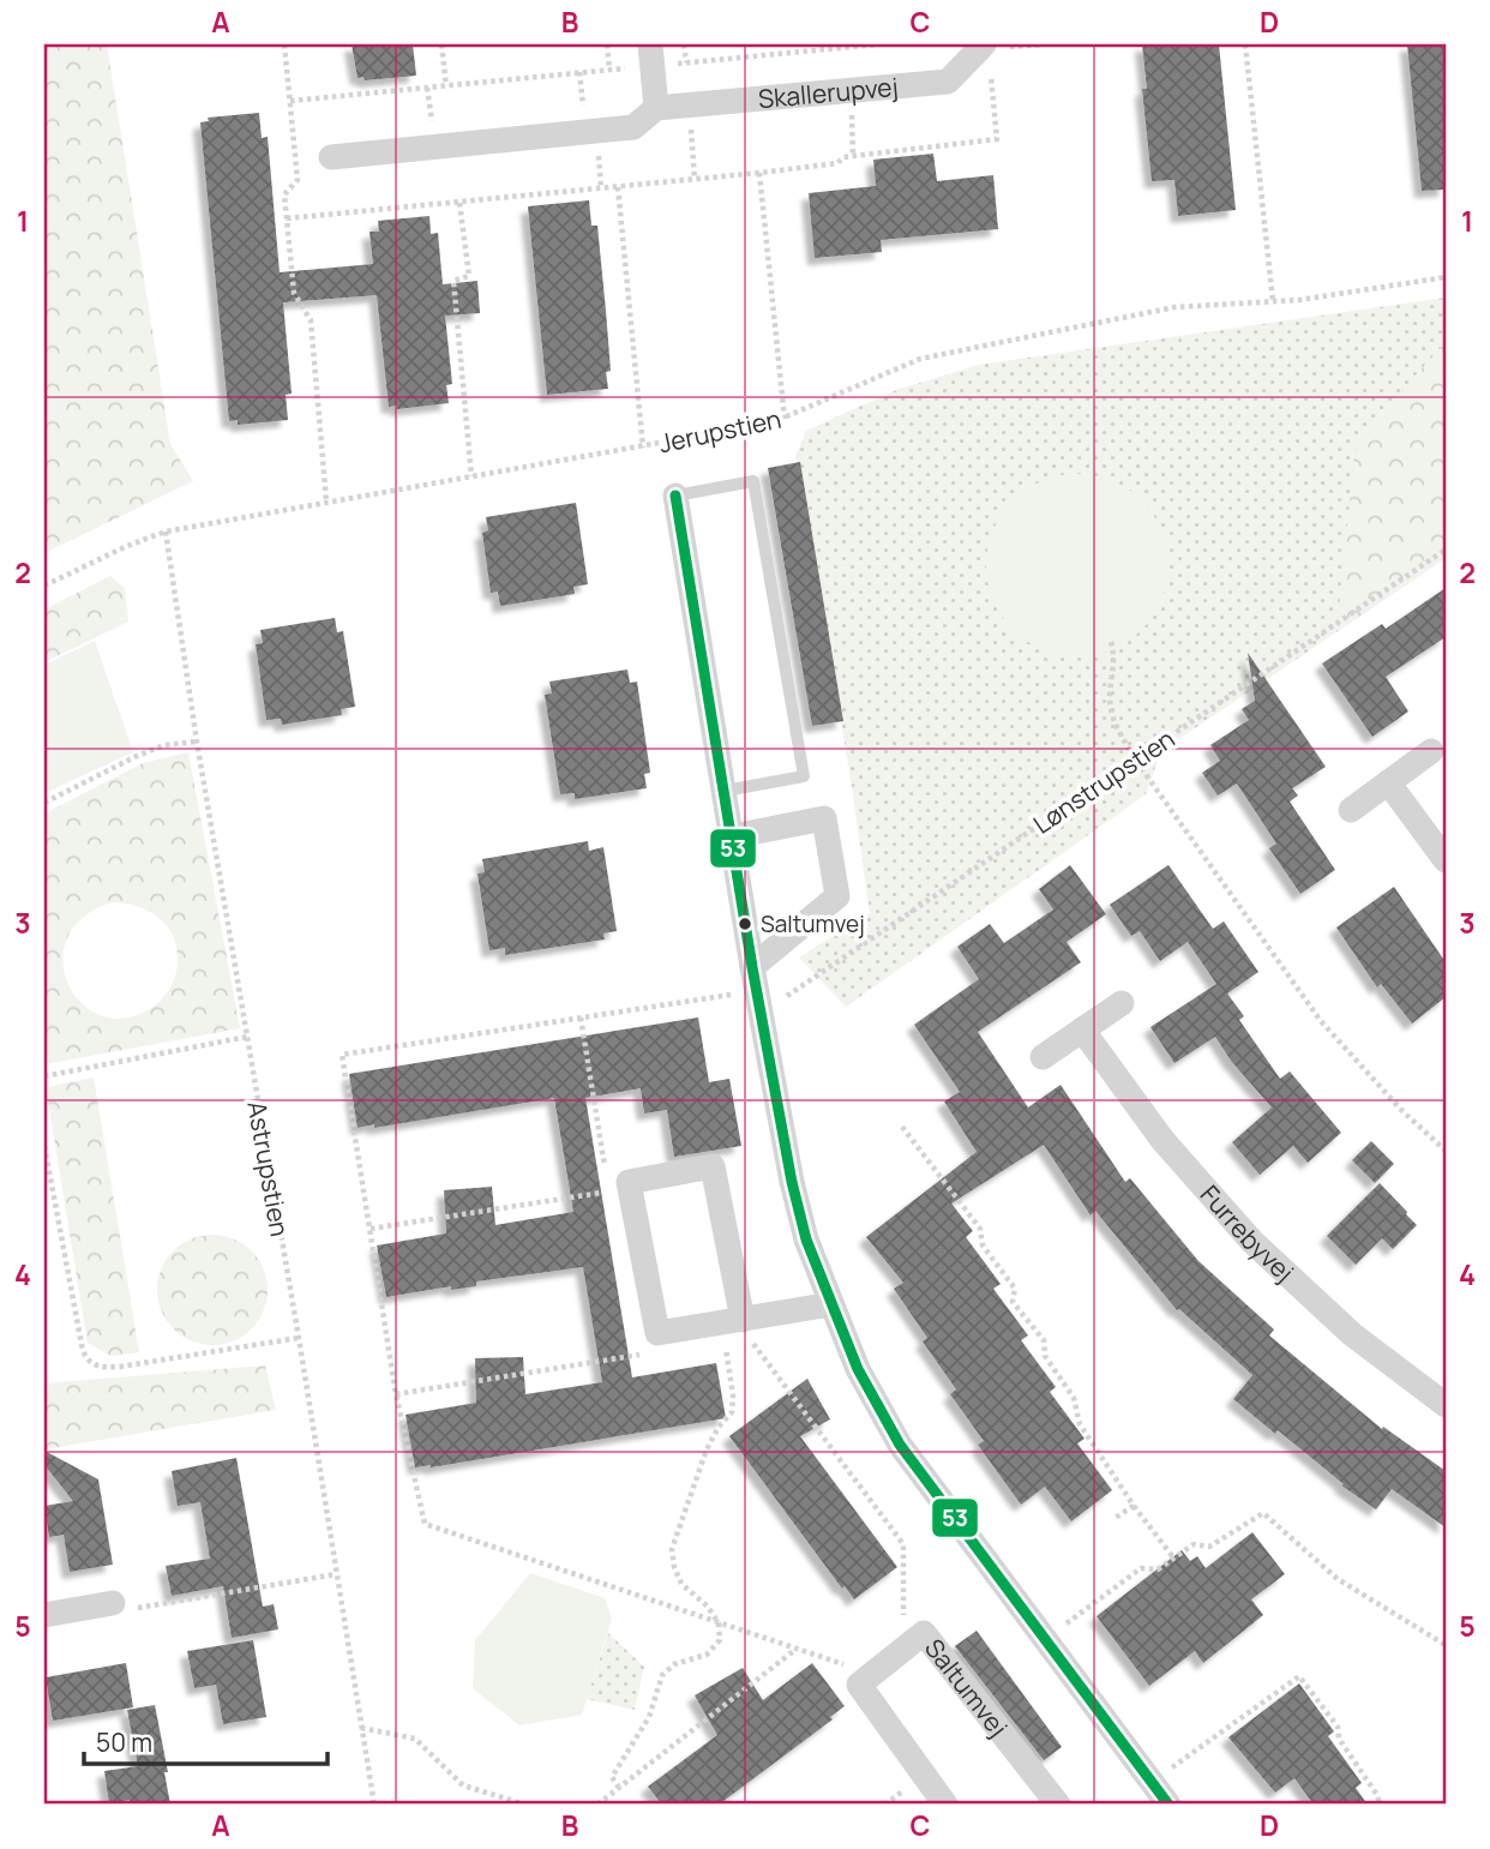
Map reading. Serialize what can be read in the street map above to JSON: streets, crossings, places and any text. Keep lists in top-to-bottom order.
{
  "streets": {
    "street": ["Skallerupvej", "Furrebyvej", "Saltumvej"],
    "path": ["Jerupstien", "Lønstrupstien", "Astrupstien"]
  },
  "crossings": [
    ["Jerupstien", "Astrupstien"]
  ],
  "places": ["Saltumvej"],
  "lines": ["transit line 53"],
  "scale_bar": "50 m",
  "grid": {
    "columns": [
      "A",
      "B",
      "C",
      "D"
    ],
    "rows": [
      "1",
      "2",
      "3",
      "4",
      "5"
    ]
  }
}
